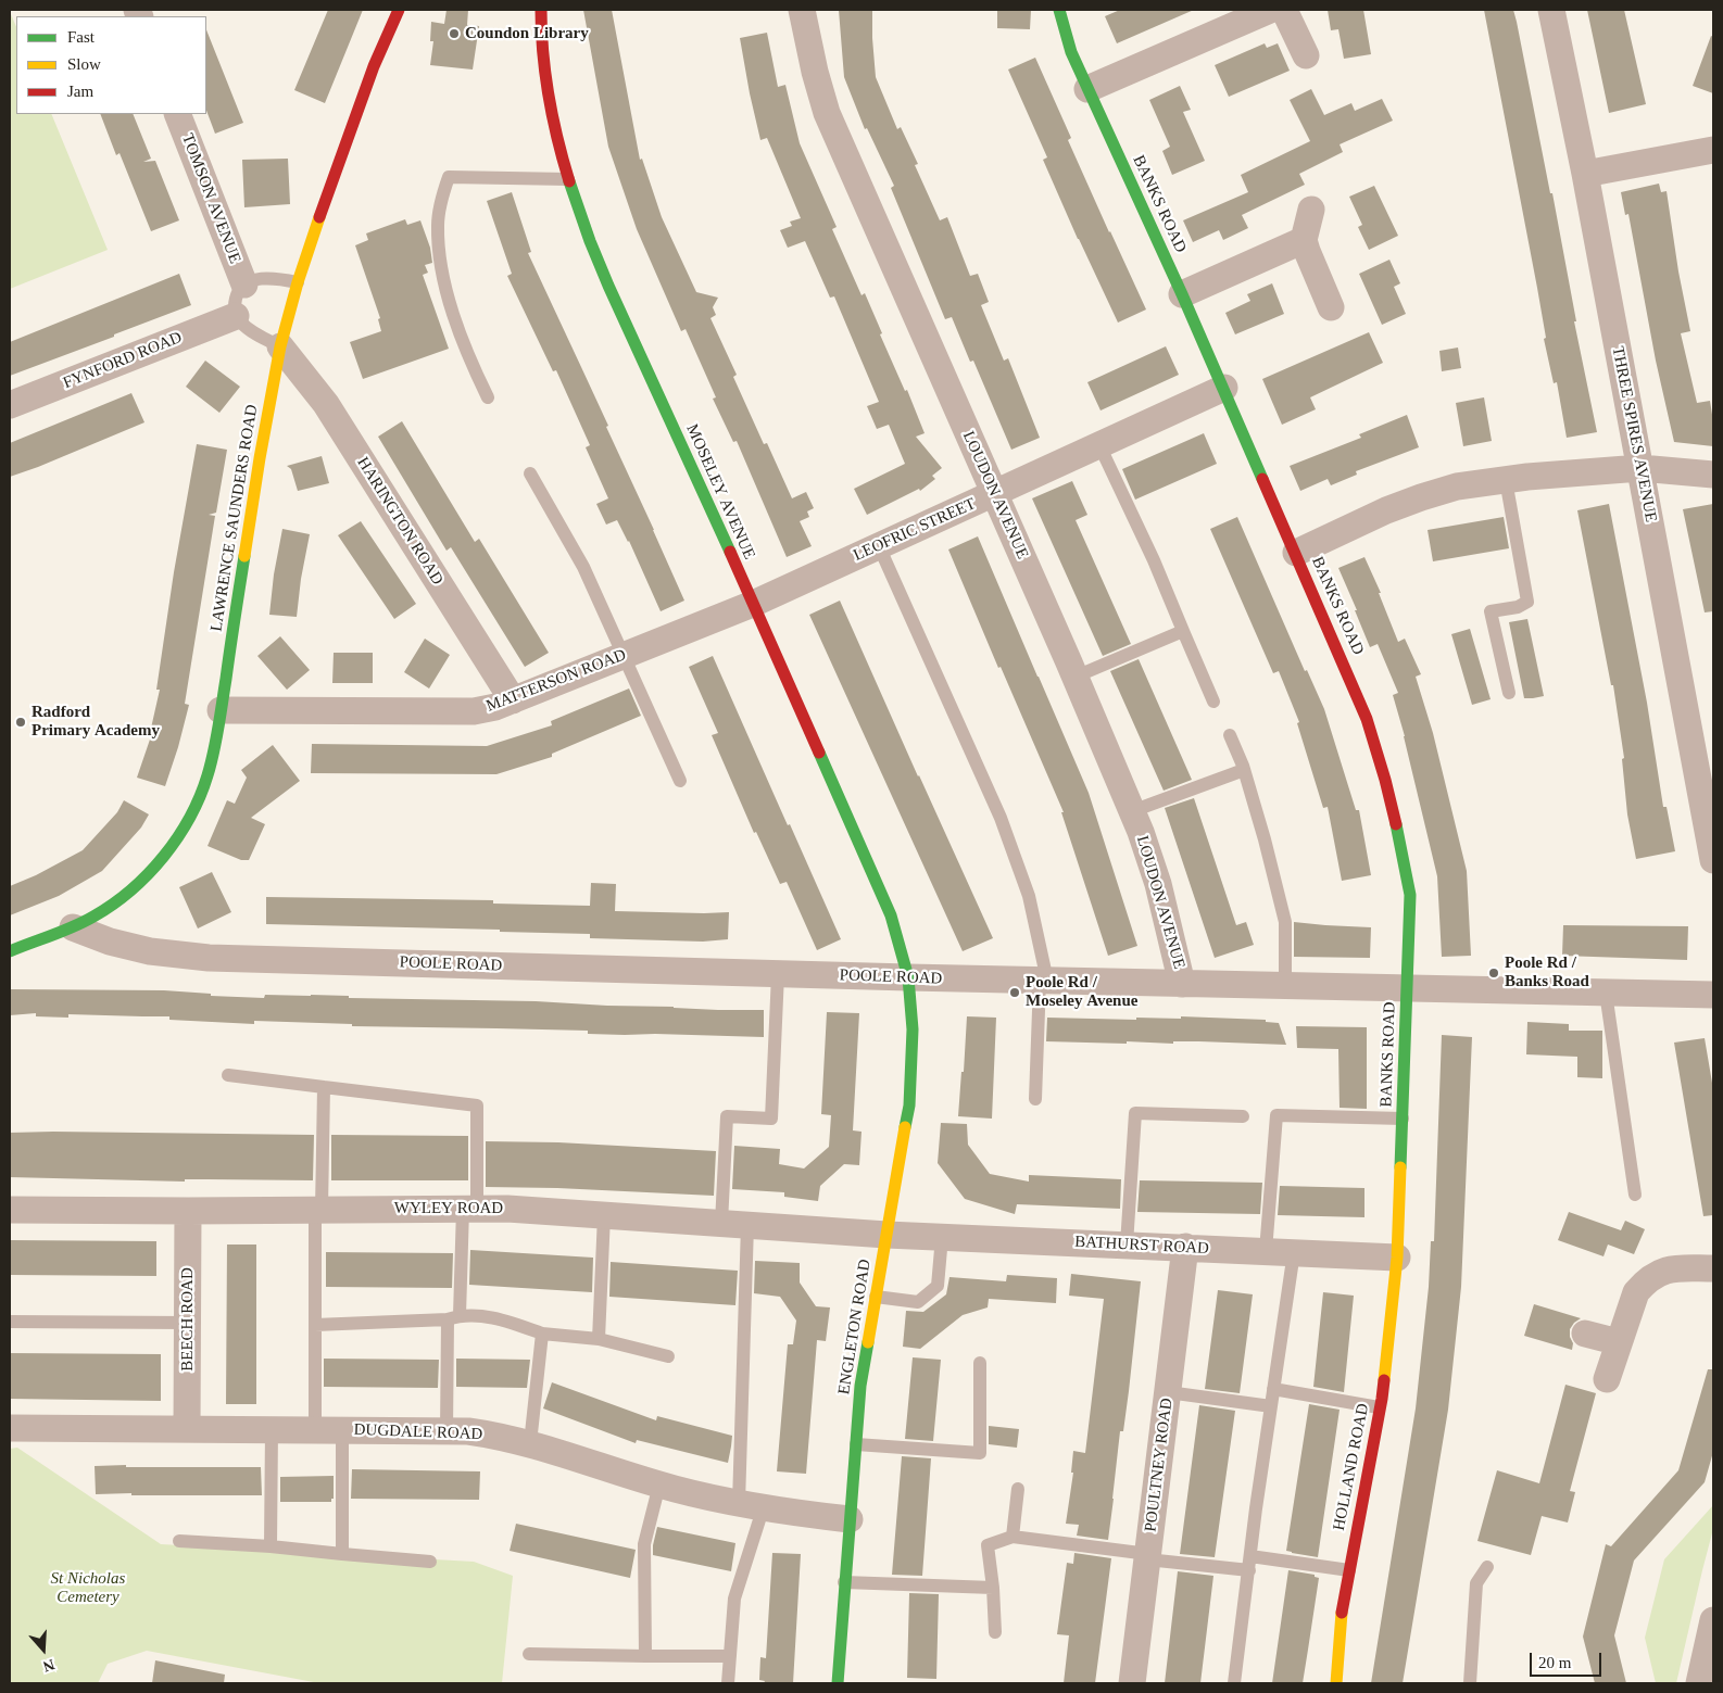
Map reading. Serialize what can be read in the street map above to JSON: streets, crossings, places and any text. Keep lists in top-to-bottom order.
{
  "streets": {
    "street": [
      "TOMSON AVENUE",
      "BANKS ROAD",
      "FYNFORD ROAD",
      "THREE SPIRES AVENUE",
      "MOSELEY AVENUE",
      "LOUDON AVENUE",
      "LAWRENCE SAUNDERS ROAD",
      "HARINGTON ROAD",
      "LEOFRIC STREET",
      "MATTERSON ROAD",
      "POOLE ROAD",
      "WYLEY ROAD",
      "BATHURST ROAD",
      "BEECH ROAD",
      "ENGLETON ROAD",
      "DUGDALE ROAD",
      "POULTNEY ROAD",
      "HOLLAND ROAD"
    ]
  },
  "crossings": [
    ["BANKS ROAD", "LEOFRIC STREET"],
    ["BANKS ROAD", "POOLE ROAD"],
    ["BANKS ROAD", "BATHURST ROAD"],
    ["BANKS ROAD", "HOLLAND ROAD"],
    ["MOSELEY AVENUE", "LEOFRIC STREET"],
    ["MOSELEY AVENUE", "MATTERSON ROAD"],
    ["MOSELEY AVENUE", "POOLE ROAD"],
    ["MOSELEY AVENUE", "ENGLETON ROAD"],
    ["LOUDON AVENUE", "LEOFRIC STREET"],
    ["LOUDON AVENUE", "POOLE ROAD"],
    ["LAWRENCE SAUNDERS ROAD", "HARINGTON ROAD"],
    ["LAWRENCE SAUNDERS ROAD", "MATTERSON ROAD"],
    ["LAWRENCE SAUNDERS ROAD", "POOLE ROAD"],
    ["HARINGTON ROAD", "MATTERSON ROAD"],
    ["LEOFRIC STREET", "MATTERSON ROAD"],
    ["POOLE ROAD", "ENGLETON ROAD"],
    ["WYLEY ROAD", "BATHURST ROAD"],
    ["WYLEY ROAD", "BEECH ROAD"],
    ["WYLEY ROAD", "ENGLETON ROAD"],
    ["BATHURST ROAD", "ENGLETON ROAD"],
    ["BATHURST ROAD", "POULTNEY ROAD"],
    ["BATHURST ROAD", "HOLLAND ROAD"],
    ["BEECH ROAD", "DUGDALE ROAD"],
    ["ENGLETON ROAD", "DUGDALE ROAD"]
  ],
  "parks": ["St Nicholas Cemetery"],
  "places": [
    "Coundon Library",
    "Radford Primary Academy",
    "Poole Rd / Banks Road",
    "Poole Rd / Moseley Avenue"
  ],
  "legend": ["Fast", "Slow", "Jam"],
  "scale_bar": "20 m",
  "north": "bottom"
}
